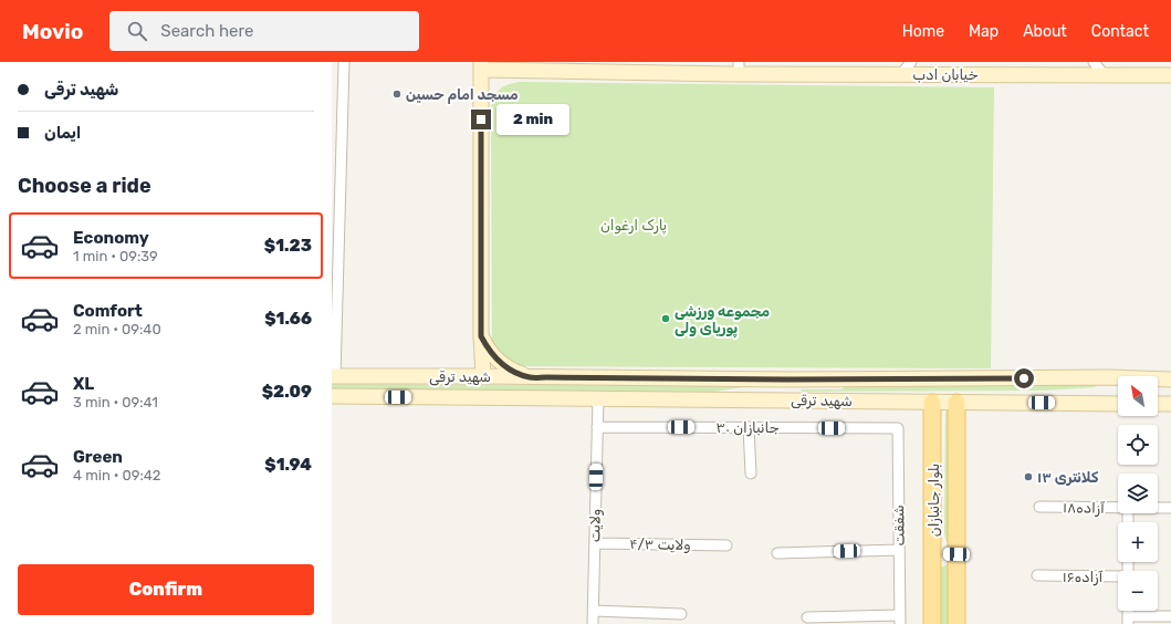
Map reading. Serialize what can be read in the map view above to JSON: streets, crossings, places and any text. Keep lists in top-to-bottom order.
{
  "streets": {
    "main road": ["خیابان ادب", "شهید ترقی", "بلوار جانبازان"],
    "street": [
      "جانبازان ۳۰",
      "آزاده۱۸",
      "ولایت",
      "شفقت",
      "ولایت ۴/۳",
      "آزاده۱۶"
    ]
  },
  "crossings": [
    ["شهید ترقی", "بلوار جانبازان"],
    ["شهید ترقی", "ولایت"],
    ["جانبازان ۳۰", "ولایت"],
    ["جانبازان ۳۰", "شفقت"],
    ["ولایت", "ولایت ۴/۳"]
  ],
  "parks": ["پارک ارغوان"],
  "places": ["مسجد امام حسین", "مجموعه ورزشی پوریای ولی", "کلانتری ۱۳"],
  "north": "top left",
  "page": {
    "header": "Movio",
    "search": "Search here",
    "nav": [
      "Home",
      "Map",
      "About",
      "Contact"
    ],
    "banner": ["شهید ترقی", "ایمان"],
    "bubble": "2 min",
    "heading": "Choose a ride",
    "list": [
      {
        "name": "Economy",
        "note": "1 min · 09:39",
        "value": "$1.23"
      },
      {
        "name": "Comfort",
        "note": "2 min · 09:40",
        "value": "$1.66"
      },
      {
        "name": "XL",
        "note": "3 min · 09:41",
        "value": "$2.09"
      },
      {
        "name": "Green",
        "note": "4 min · 09:42",
        "value": "$1.94"
      }
    ],
    "map_buttons": ["+", "−"],
    "buttons": "Confirm"
  }
}
